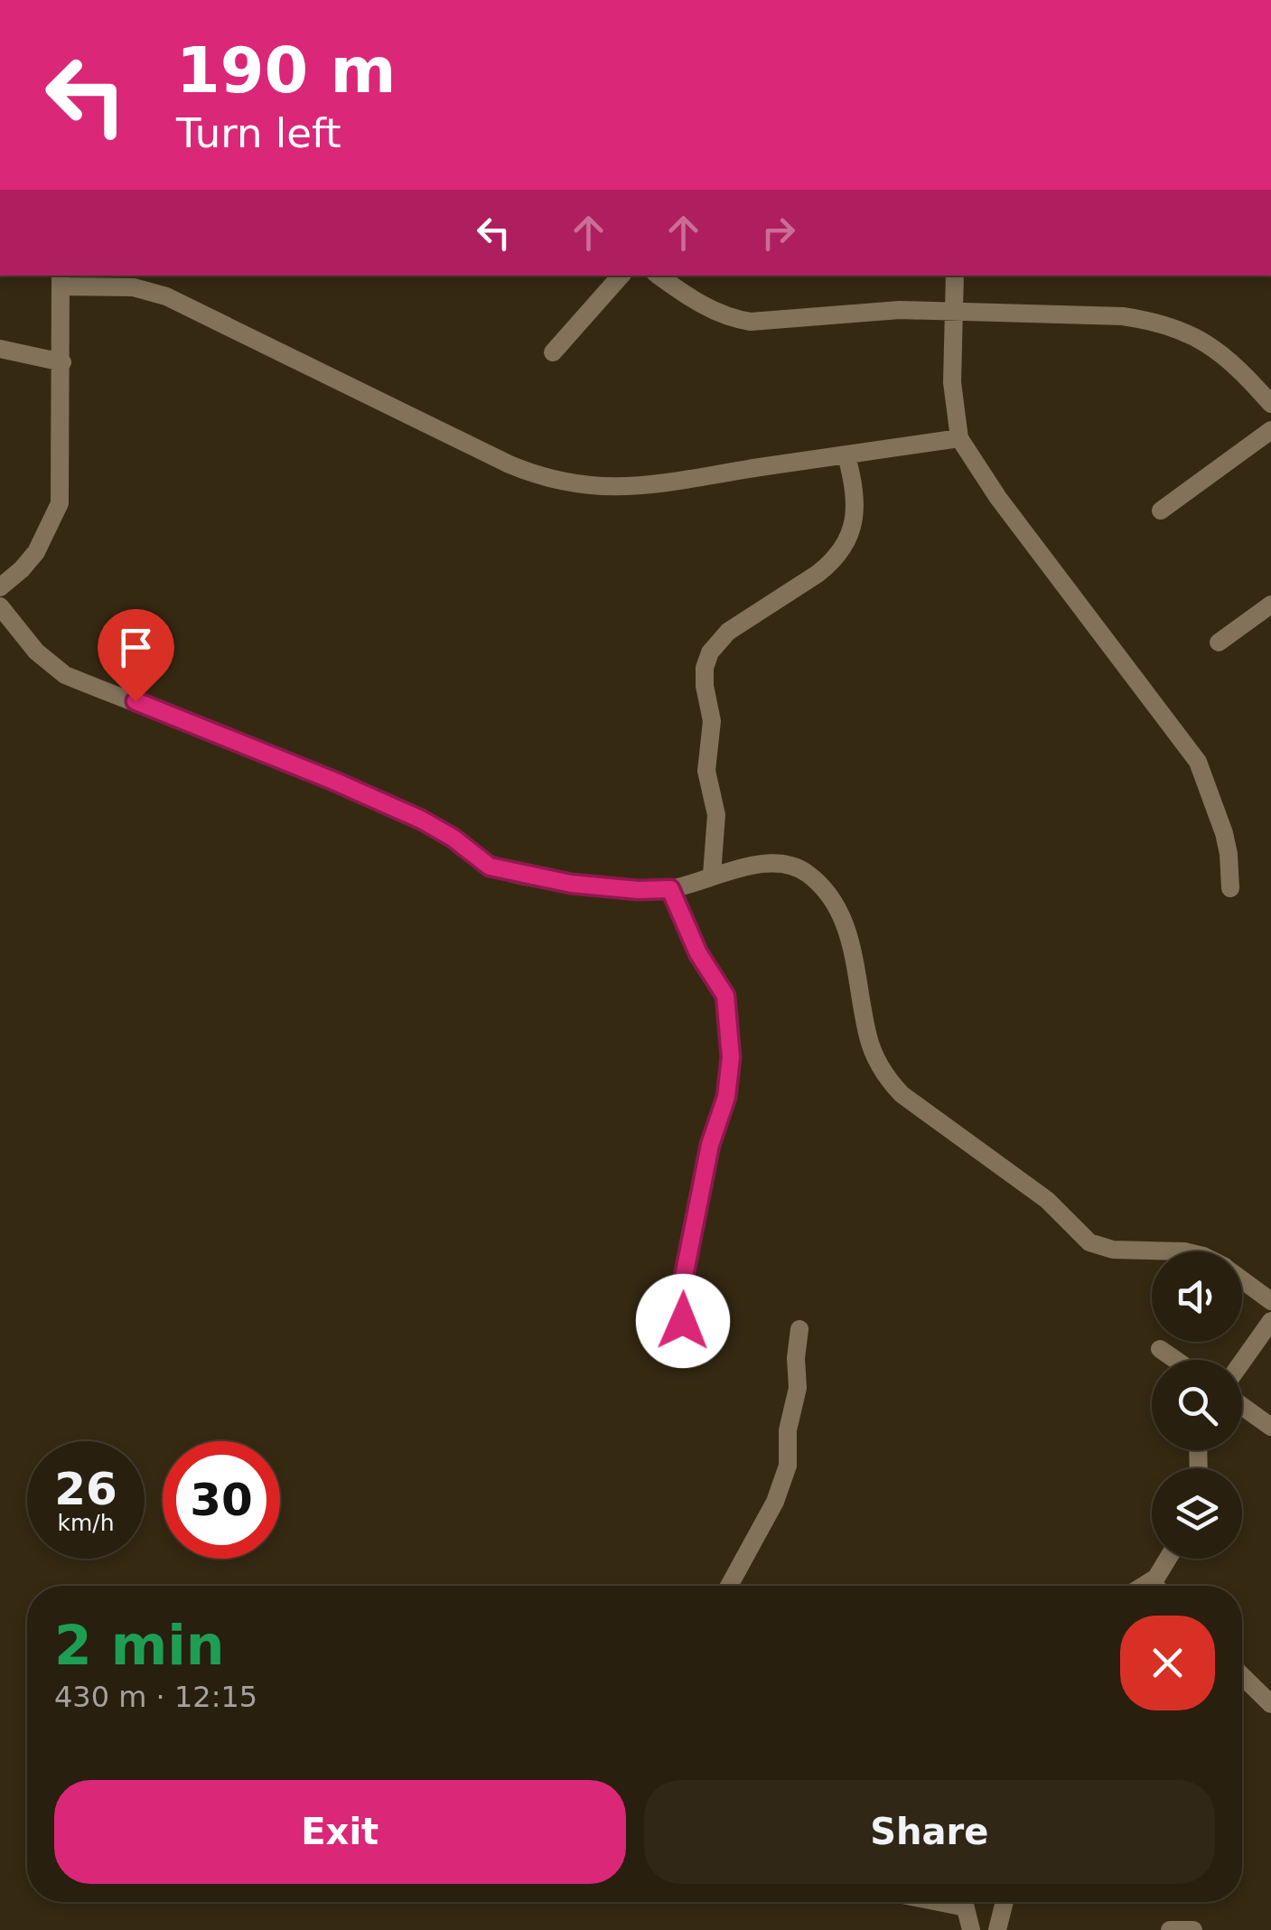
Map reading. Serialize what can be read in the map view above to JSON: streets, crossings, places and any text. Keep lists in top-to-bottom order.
{
  "page": {
    "turn": ["190 m", "Turn left"],
    "speed": "26 km/h",
    "limit": "30",
    "heading": ["2 min", "430 m · 12:15"],
    "buttons": ["Exit", "Share"]
  }
}
